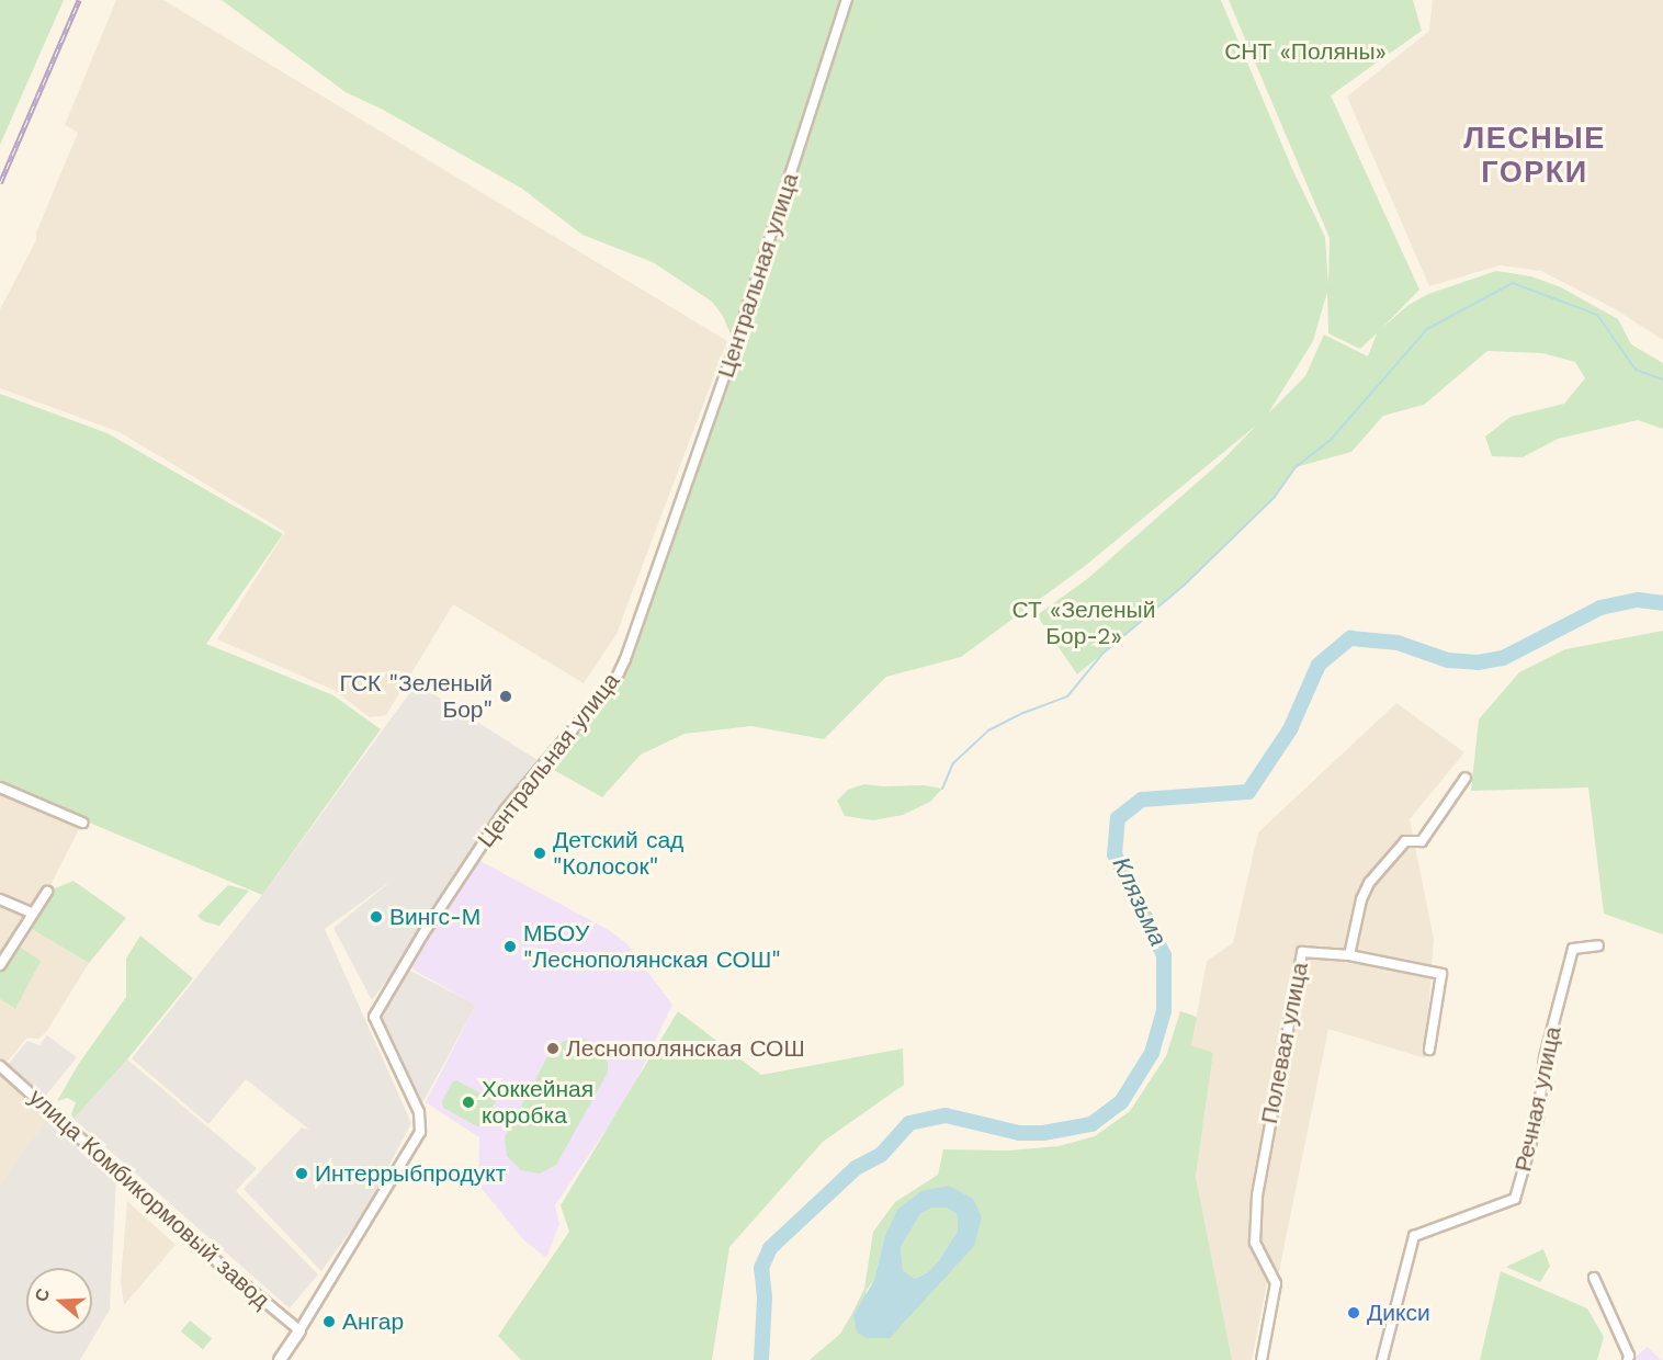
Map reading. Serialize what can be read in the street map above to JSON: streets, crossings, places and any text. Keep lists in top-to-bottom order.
{
  "streets": {
    "street": [
      "Центральная улица",
      "Полевая улица",
      "Речная улица",
      "улица Комбикормовый завод"
    ]
  },
  "crossings": [
    ["Центральная улица", "улица Комбикормовый завод"]
  ],
  "districts": ["ЛЕСНЫЕ ГОРКИ"],
  "water": ["Клязьма"],
  "parks": ["СНТ «Поляны»", "СТ «Зеленый Бор-2»"],
  "places": [
    "ГСК \"Зеленый Бор\"",
    "Детский сад \"Колосок\"",
    "Вингс-М",
    "МБОУ \"Леснополянская СОШ\"",
    "Леснополянская СОШ",
    "Хоккейная коробка",
    "Интеррыбпродукт",
    "Дикси",
    "Ангар"
  ],
  "north": "left"
}
